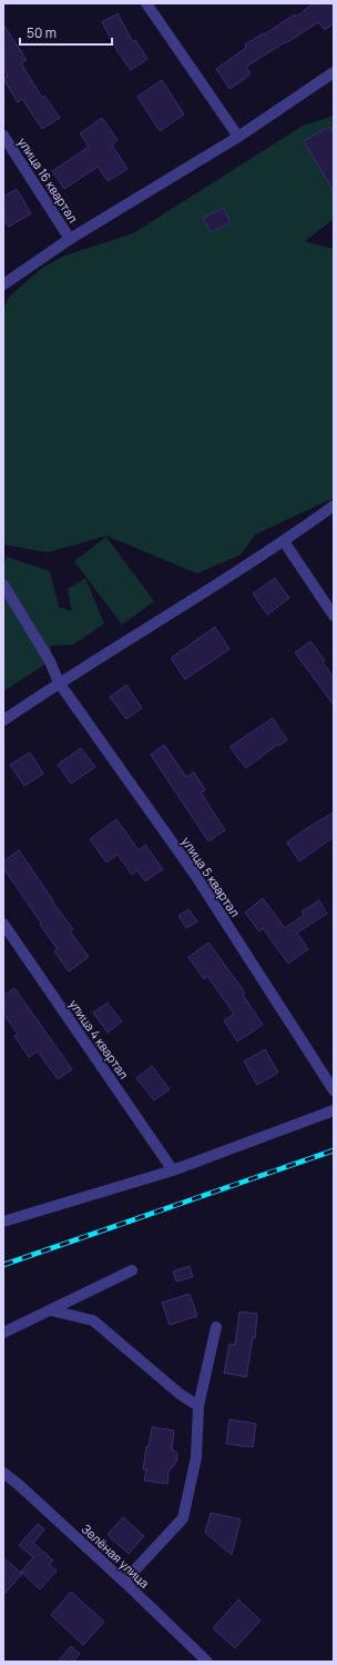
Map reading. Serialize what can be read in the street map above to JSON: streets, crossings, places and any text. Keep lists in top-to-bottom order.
{
  "streets": {
    "street": [
      "улица 16 квартал",
      "улица 5 квартал",
      "улица 4 квартал",
      "Зелёная улица"
    ]
  },
  "scale_bar": "50 m"
}
